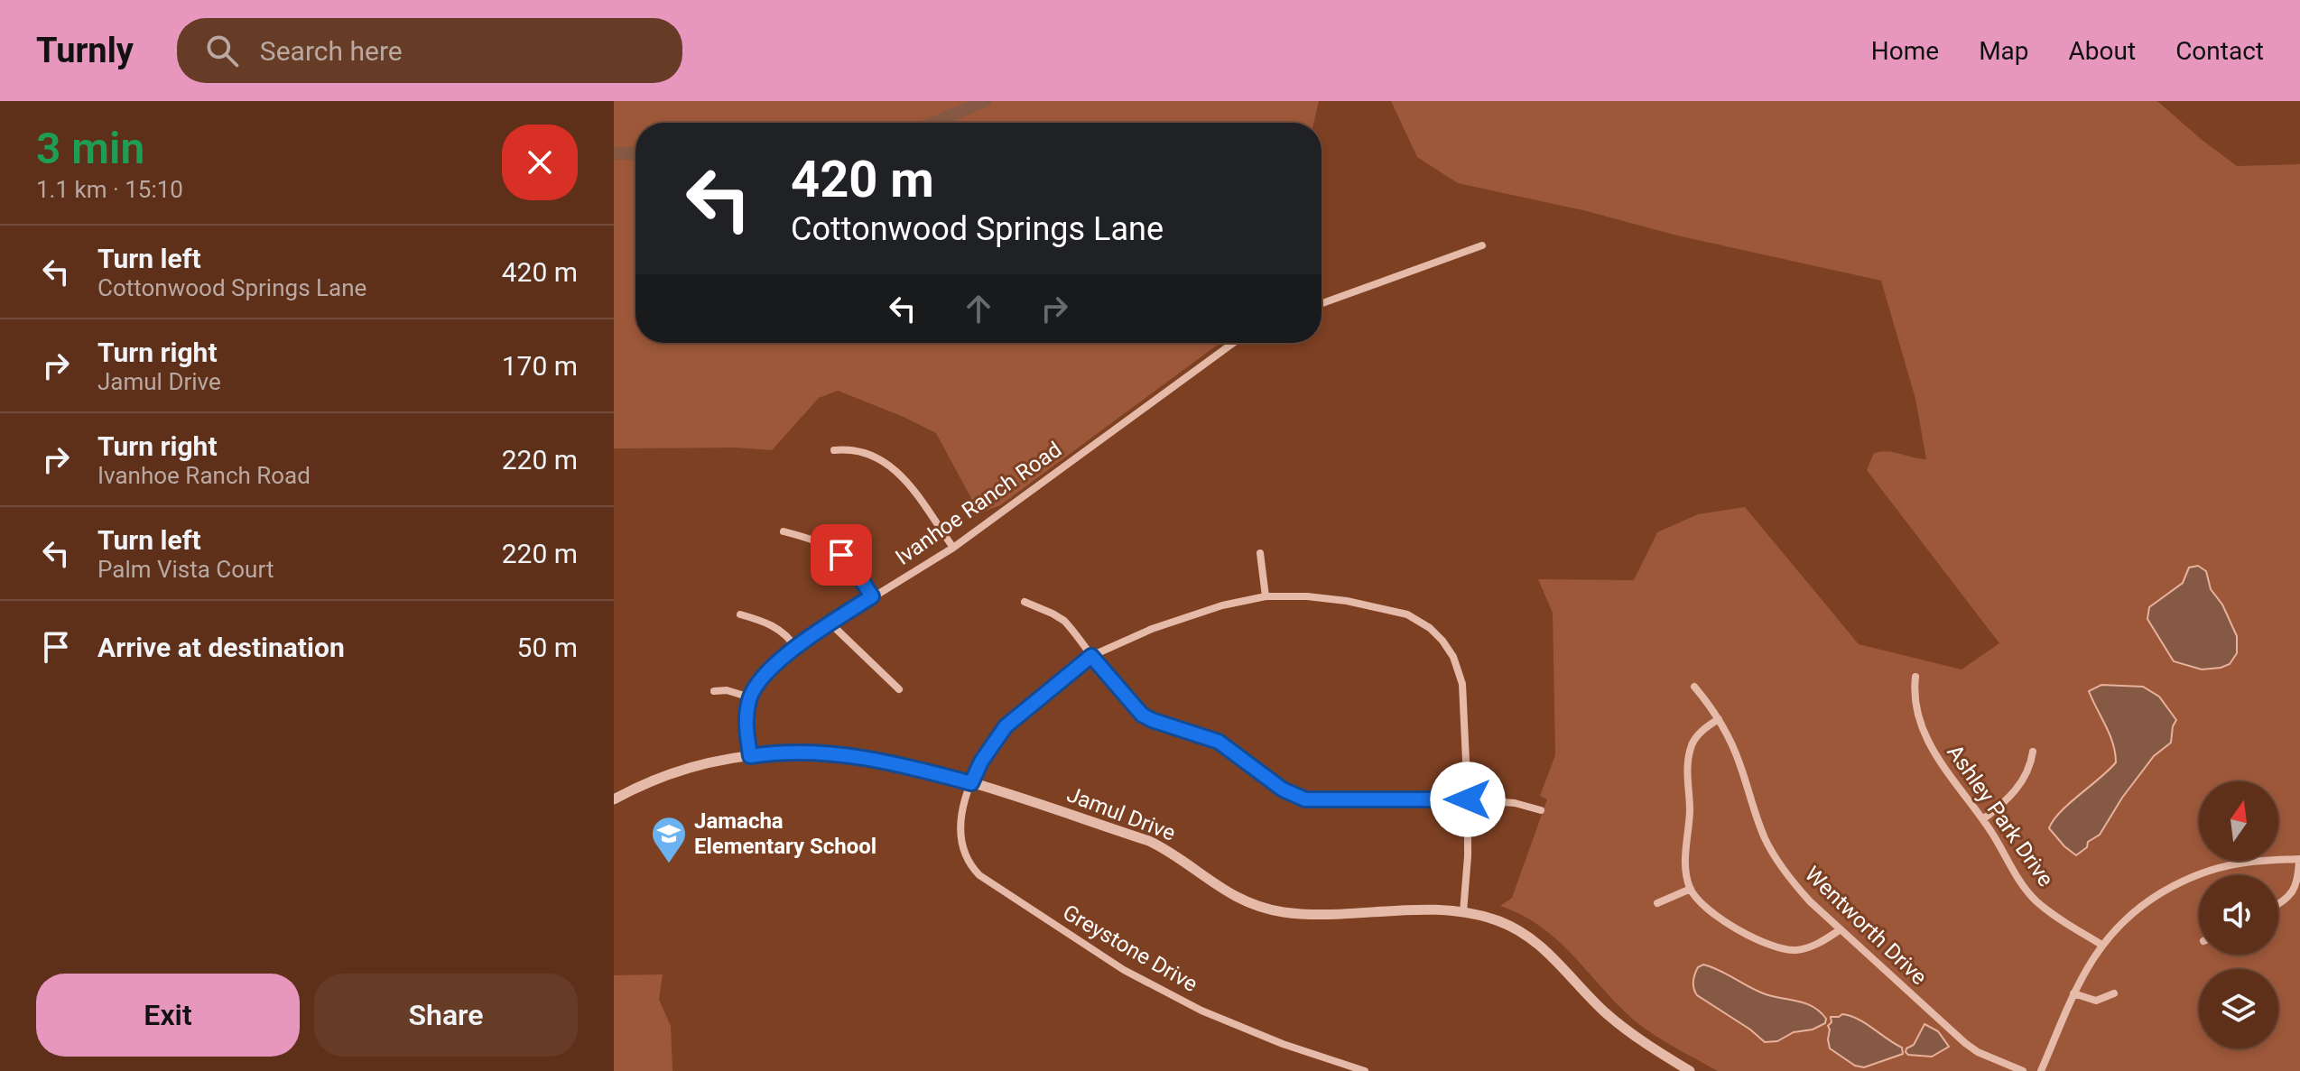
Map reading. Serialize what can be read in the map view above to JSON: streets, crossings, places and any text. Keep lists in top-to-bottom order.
{
  "streets": {
    "street": [
      "Ivanhoe Ranch Road",
      "Jamul Drive",
      "Ashley Park Drive",
      "Wentworth Drive",
      "Greystone Drive"
    ]
  },
  "crossings": [
    ["Ivanhoe Ranch Road", "Jamul Drive"],
    ["Jamul Drive", "Greystone Drive"]
  ],
  "places": {
    "school or university": ["Jamacha Elementary School"]
  },
  "north": "top",
  "page": {
    "header": "Turnly",
    "search": "Search here",
    "nav": [
      "Home",
      "Map",
      "About",
      "Contact"
    ],
    "heading": ["3 min", "1.1 km · 15:10"],
    "turn": ["420 m", "Cottonwood Springs Lane"],
    "list": [
      {
        "name": "Turn left",
        "note": "Cottonwood Springs Lane",
        "value": "420 m"
      },
      {
        "name": "Turn right",
        "note": "Jamul Drive",
        "value": "170 m"
      },
      {
        "name": "Turn right",
        "note": "Ivanhoe Ranch Road",
        "value": "220 m"
      },
      {
        "name": "Turn left",
        "note": "Palm Vista Court",
        "value": "220 m"
      },
      {
        "name": "Arrive at destination",
        "value": "50 m"
      }
    ],
    "buttons": ["Exit", "Share"]
  }
}
